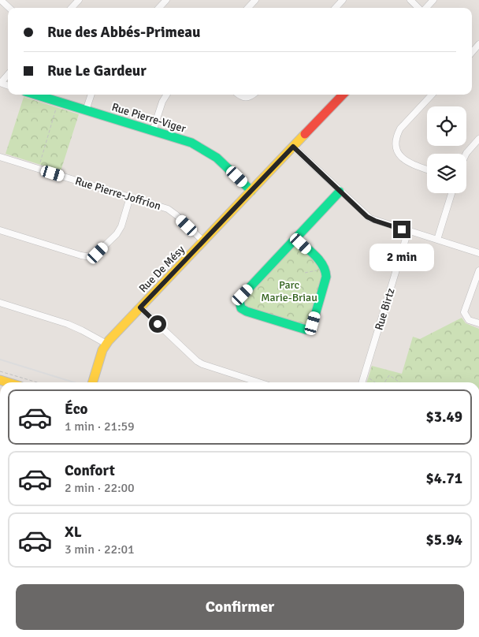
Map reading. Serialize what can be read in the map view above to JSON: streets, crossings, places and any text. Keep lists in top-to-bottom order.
{
  "streets": {
    "street": [
      "Rue Pierre-Viger",
      "Rue Pierre-Joffrion",
      "Rue De Mésy",
      "Rue Birtz"
    ]
  },
  "crossings": [
    ["Rue Pierre-Viger", "Rue De Mésy"],
    ["Rue Pierre-Joffrion", "Rue De Mésy"]
  ],
  "parks": ["Parc Marie-Briau"],
  "page": {
    "banner": ["Rue des Abbés-Primeau", "Rue Le Gardeur"],
    "bubble": "2 min",
    "list": [
      {
        "name": "Éco",
        "note": "1 min · 21:59",
        "value": "$3.49"
      },
      {
        "name": "Confort",
        "note": "2 min · 22:00",
        "value": "$4.71"
      },
      {
        "name": "XL",
        "note": "3 min · 22:01",
        "value": "$5.94"
      }
    ],
    "buttons": "Confirmer"
  }
}
